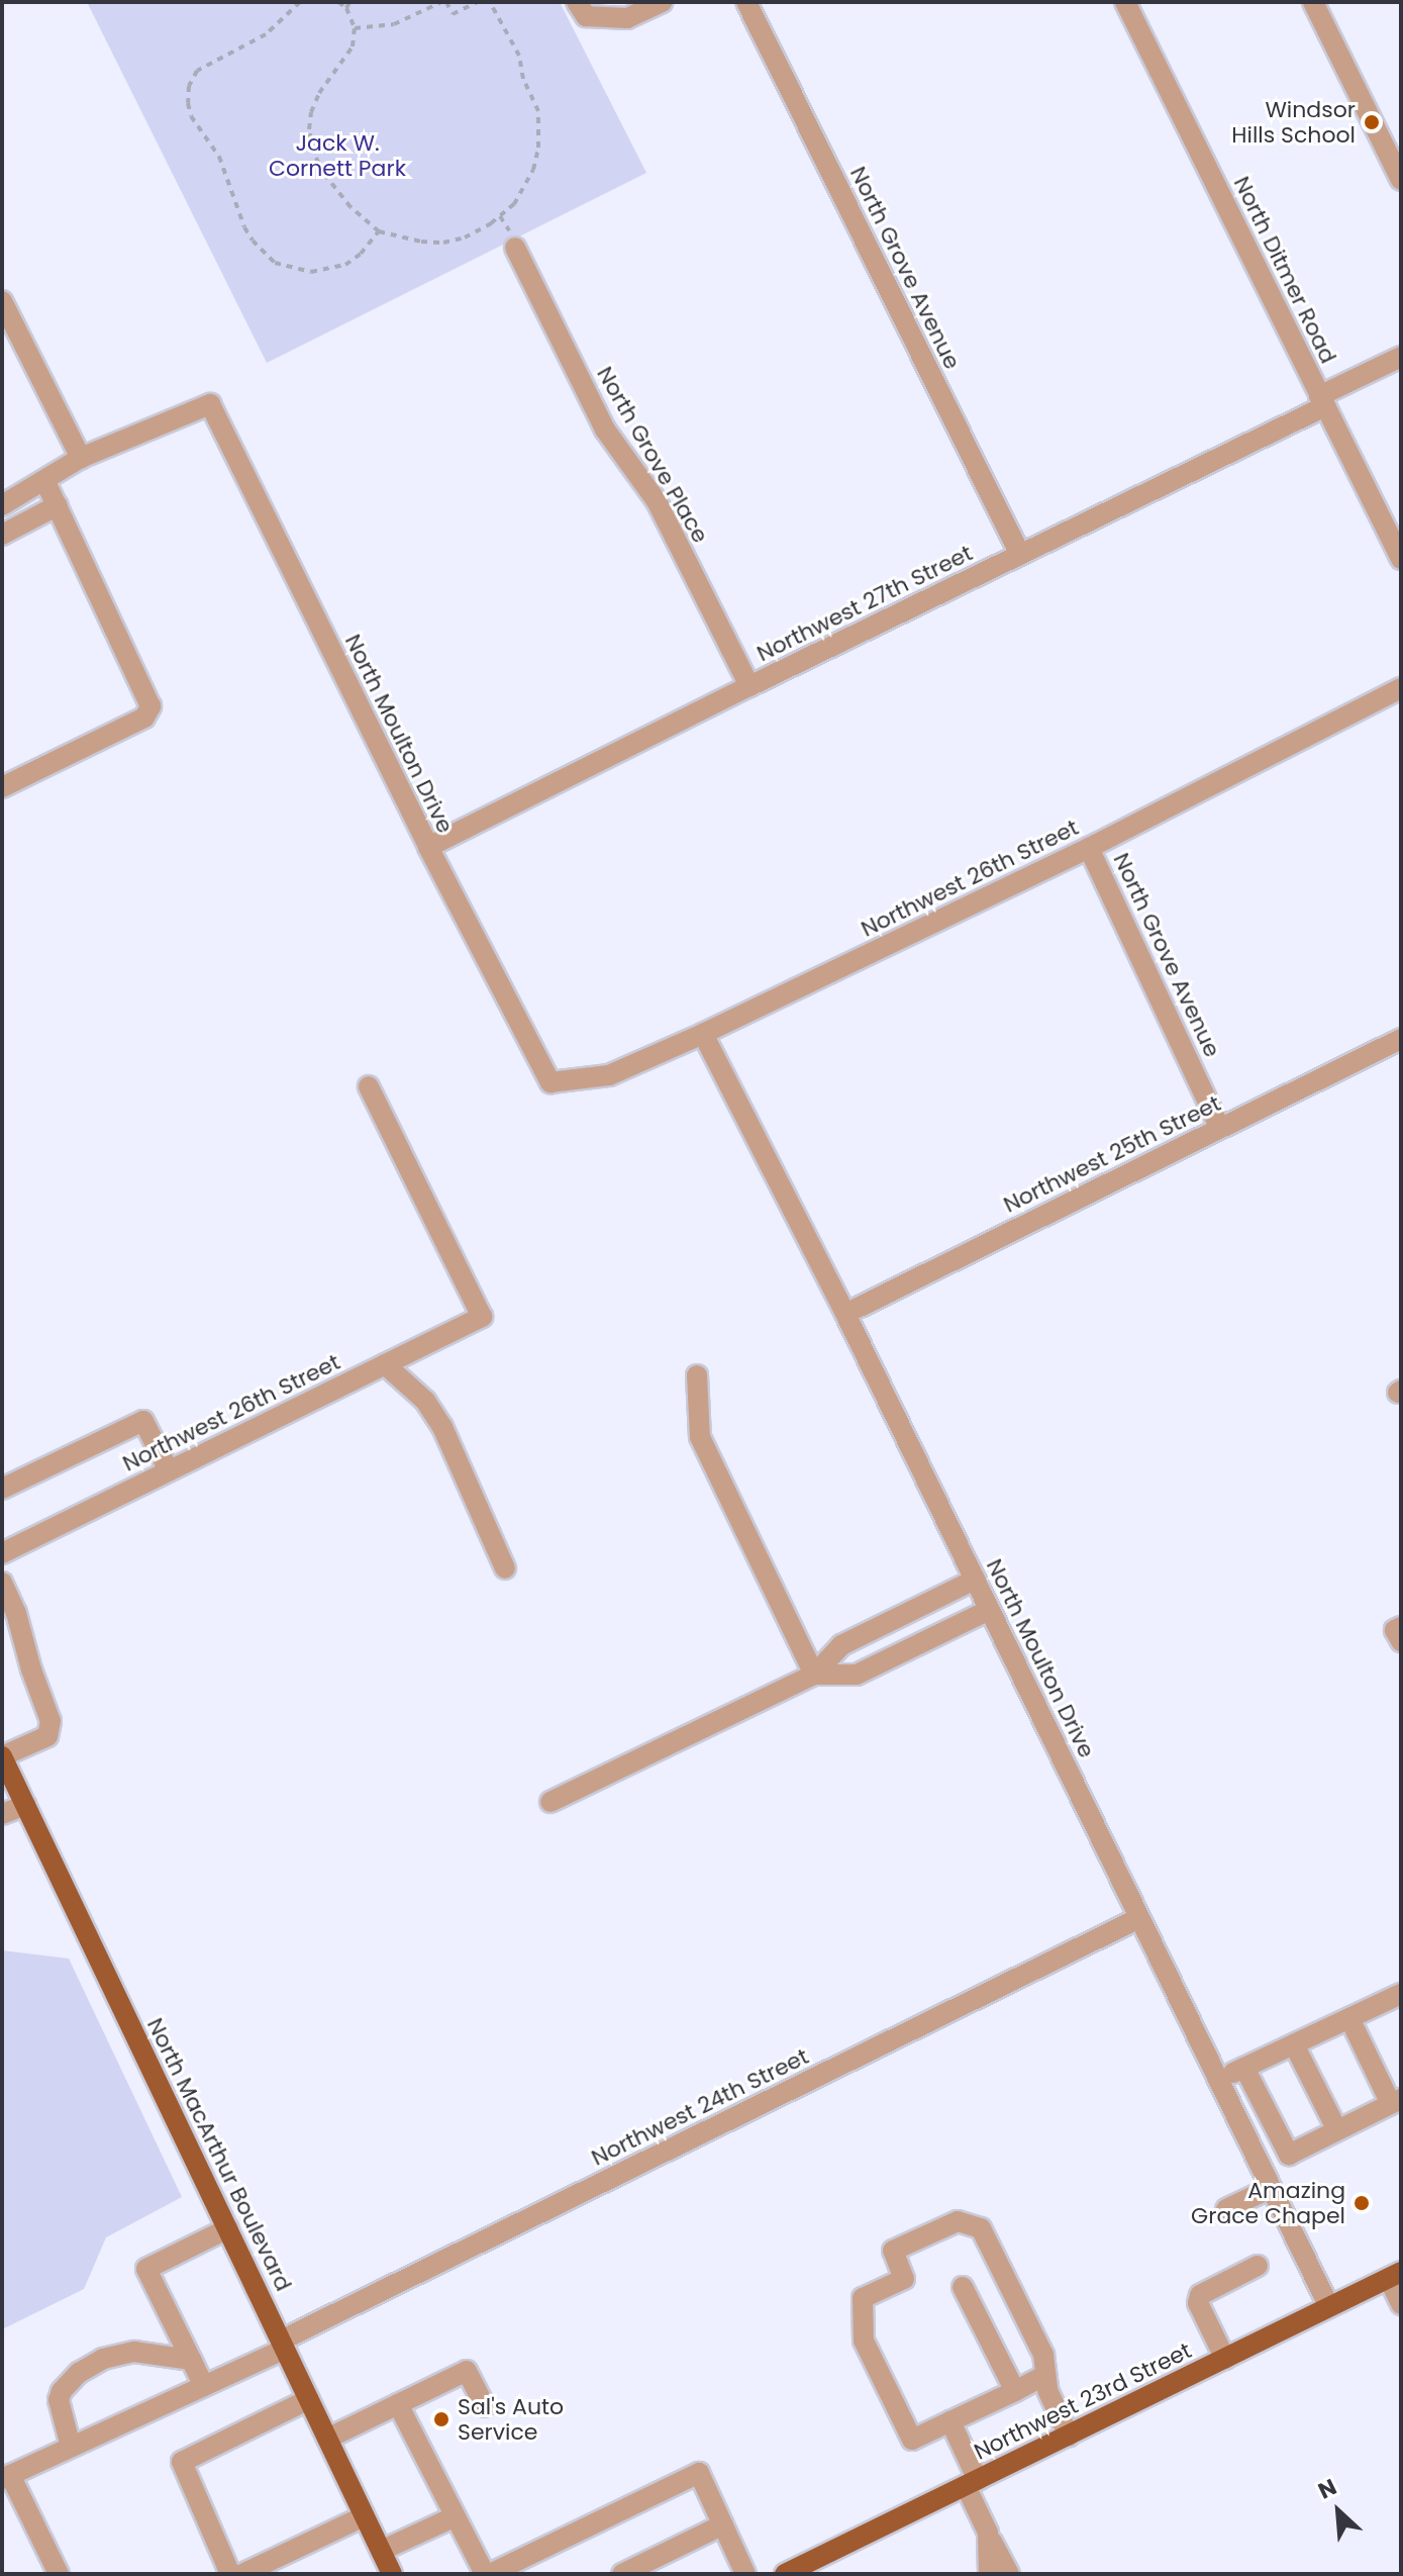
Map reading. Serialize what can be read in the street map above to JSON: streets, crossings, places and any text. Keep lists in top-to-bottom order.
{
  "streets": {
    "main road": ["North MacArthur Boulevard", "Northwest 23rd Street"],
    "street": [
      "North Grove Avenue",
      "North Ditmer Road",
      "North Grove Place",
      "Northwest 27th Street",
      "North Moulton Drive",
      "Northwest 26th Street",
      "Northwest 25th Street",
      "Northwest 24th Street"
    ]
  },
  "crossings": [
    ["North Grove Avenue", "Northwest 27th Street"],
    ["North Grove Avenue", "Northwest 26th Street"],
    ["North Grove Avenue", "Northwest 25th Street"],
    ["North Ditmer Road", "Northwest 27th Street"],
    ["North Grove Place", "Northwest 27th Street"],
    ["Northwest 27th Street", "North Moulton Drive"],
    ["North Moulton Drive", "Northwest 26th Street"],
    ["North Moulton Drive", "Northwest 25th Street"],
    ["North Moulton Drive", "Northwest 24th Street"],
    ["North Moulton Drive", "Northwest 23rd Street"],
    ["Northwest 24th Street", "North MacArthur Boulevard"]
  ],
  "parks": ["Jack W. Cornett Park"],
  "places": ["Windsor Hills School", "Amazing Grace Chapel", "Sal's Auto Service"],
  "north": "top left"
}
